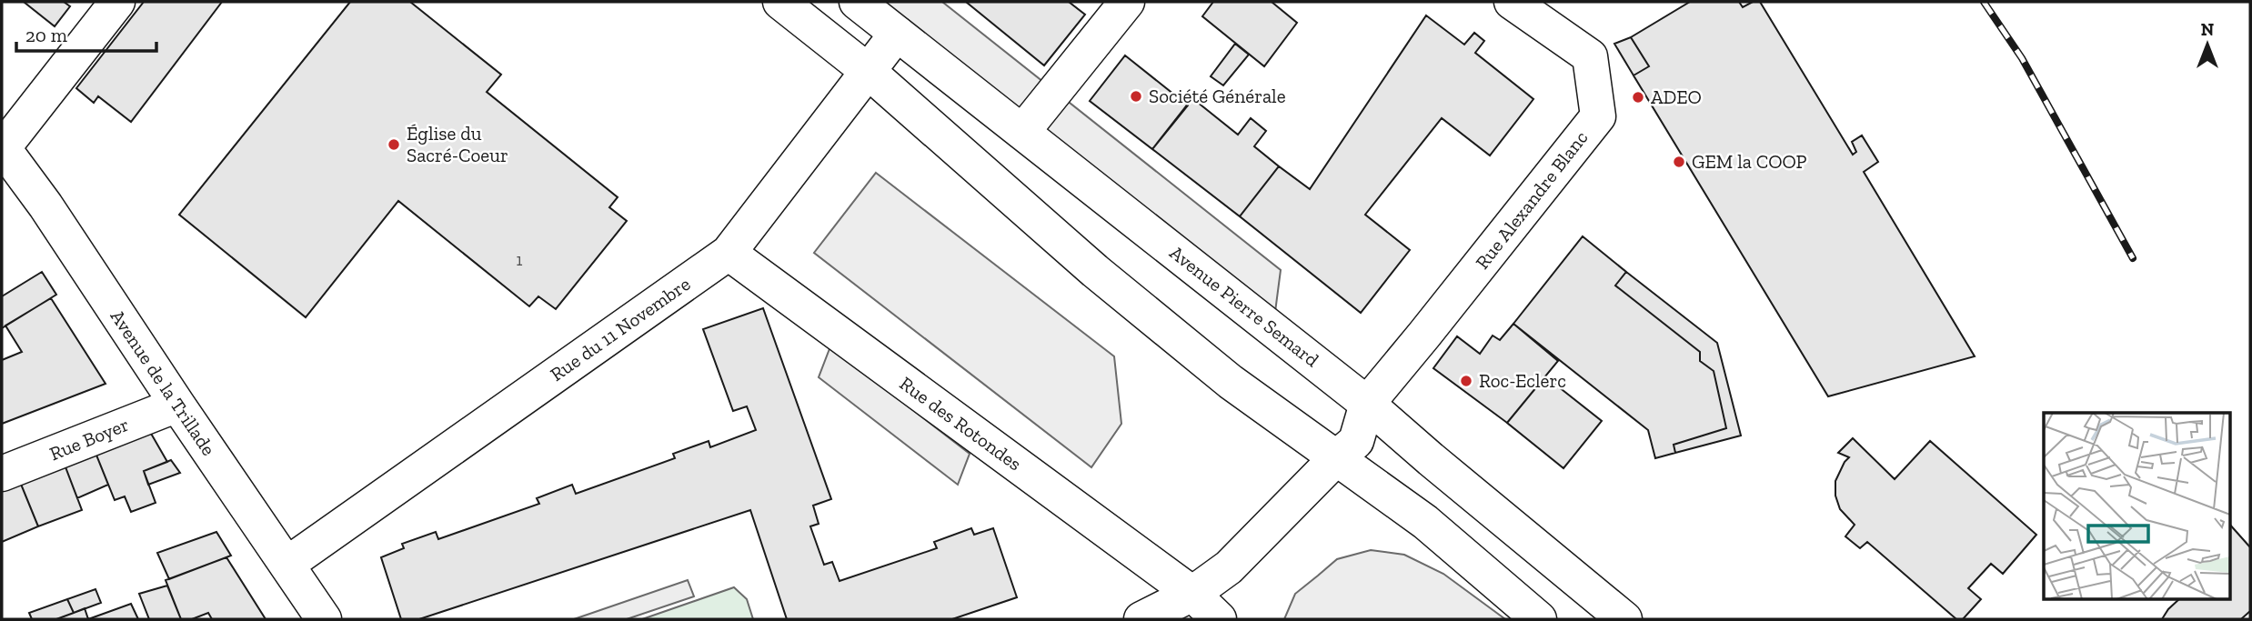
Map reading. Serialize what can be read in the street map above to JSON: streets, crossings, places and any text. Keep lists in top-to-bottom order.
{
  "streets": {
    "street": [
      "Rue Alexandre Blanc",
      "Avenue Pierre Semard",
      "Rue du 11 Novembre",
      "Avenue de la Trillade",
      "Rue des Rotondes",
      "Rue Boyer"
    ]
  },
  "crossings": [
    ["Rue Alexandre Blanc", "Avenue Pierre Semard"],
    ["Avenue Pierre Semard", "Rue du 11 Novembre"],
    ["Rue du 11 Novembre", "Avenue de la Trillade"],
    ["Rue du 11 Novembre", "Rue des Rotondes"],
    ["Avenue de la Trillade", "Rue Boyer"]
  ],
  "places": [
    "Société Générale",
    "ADEO",
    "Église du Sacré-Coeur",
    "GEM la COOP",
    "Roc-Eclerc"
  ],
  "house_numbers": ["1"],
  "scale_bar": "20 m",
  "north": "top"
}
